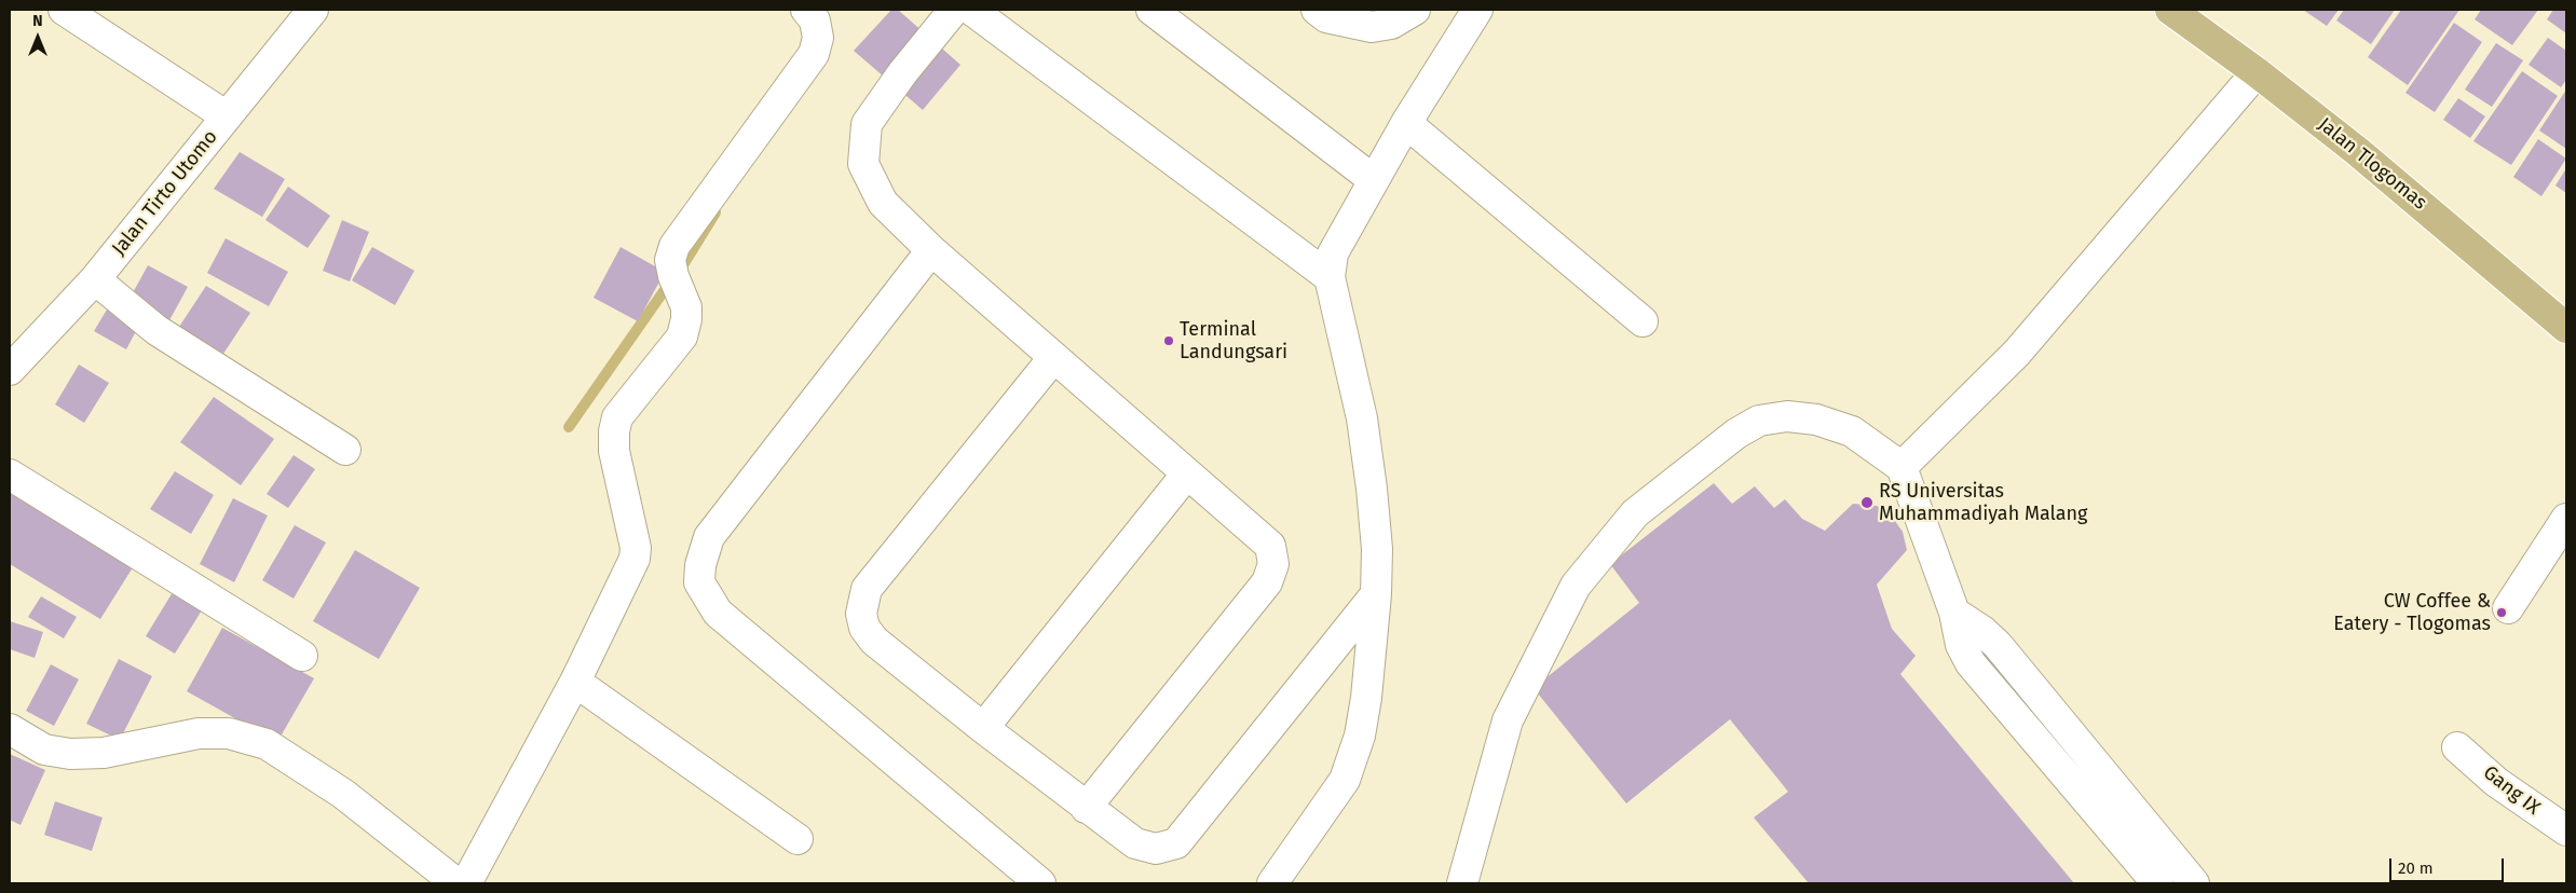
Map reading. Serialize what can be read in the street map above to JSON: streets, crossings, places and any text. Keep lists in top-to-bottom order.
{
  "streets": {
    "main road": ["Jalan Tlogomas"],
    "street": ["Jalan Tirto Utomo", "Gang IX"]
  },
  "places": ["Terminal Landungsari", "RS Universitas Muhammadiyah Malang", "CW Coffee & Eatery - Tlogomas"],
  "scale_bar": "20 m",
  "north": "top"
}
